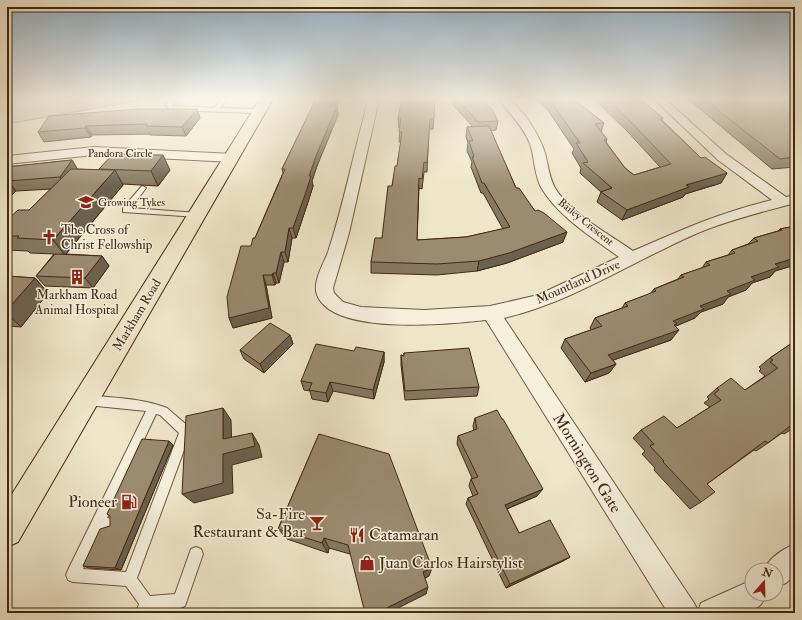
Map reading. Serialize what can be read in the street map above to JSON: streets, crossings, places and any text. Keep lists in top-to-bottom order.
{
  "streets": {
    "main road": ["Markham Road"],
    "street": [
      "Pandora Circle",
      "Bailey Crescent",
      "Mountland Drive",
      "Mornington Gate"
    ]
  },
  "crossings": [
    ["Pandora Circle", "Markham Road"],
    ["Bailey Crescent", "Mountland Drive"],
    ["Mountland Drive", "Mornington Gate"]
  ],
  "places": {
    "school or university": ["Growing Tykes"],
    "church": ["The Cross of Christ Fellowship"],
    "building": ["Markham Road Animal Hospital"],
    "fuel station": ["Pioneer"],
    "bar": ["Sa-Fire Restaurant & Bar"],
    "restaurant": ["Catamaran"],
    "shop": ["Juan Carlos Hairstylist"]
  },
  "north": "top"
}
